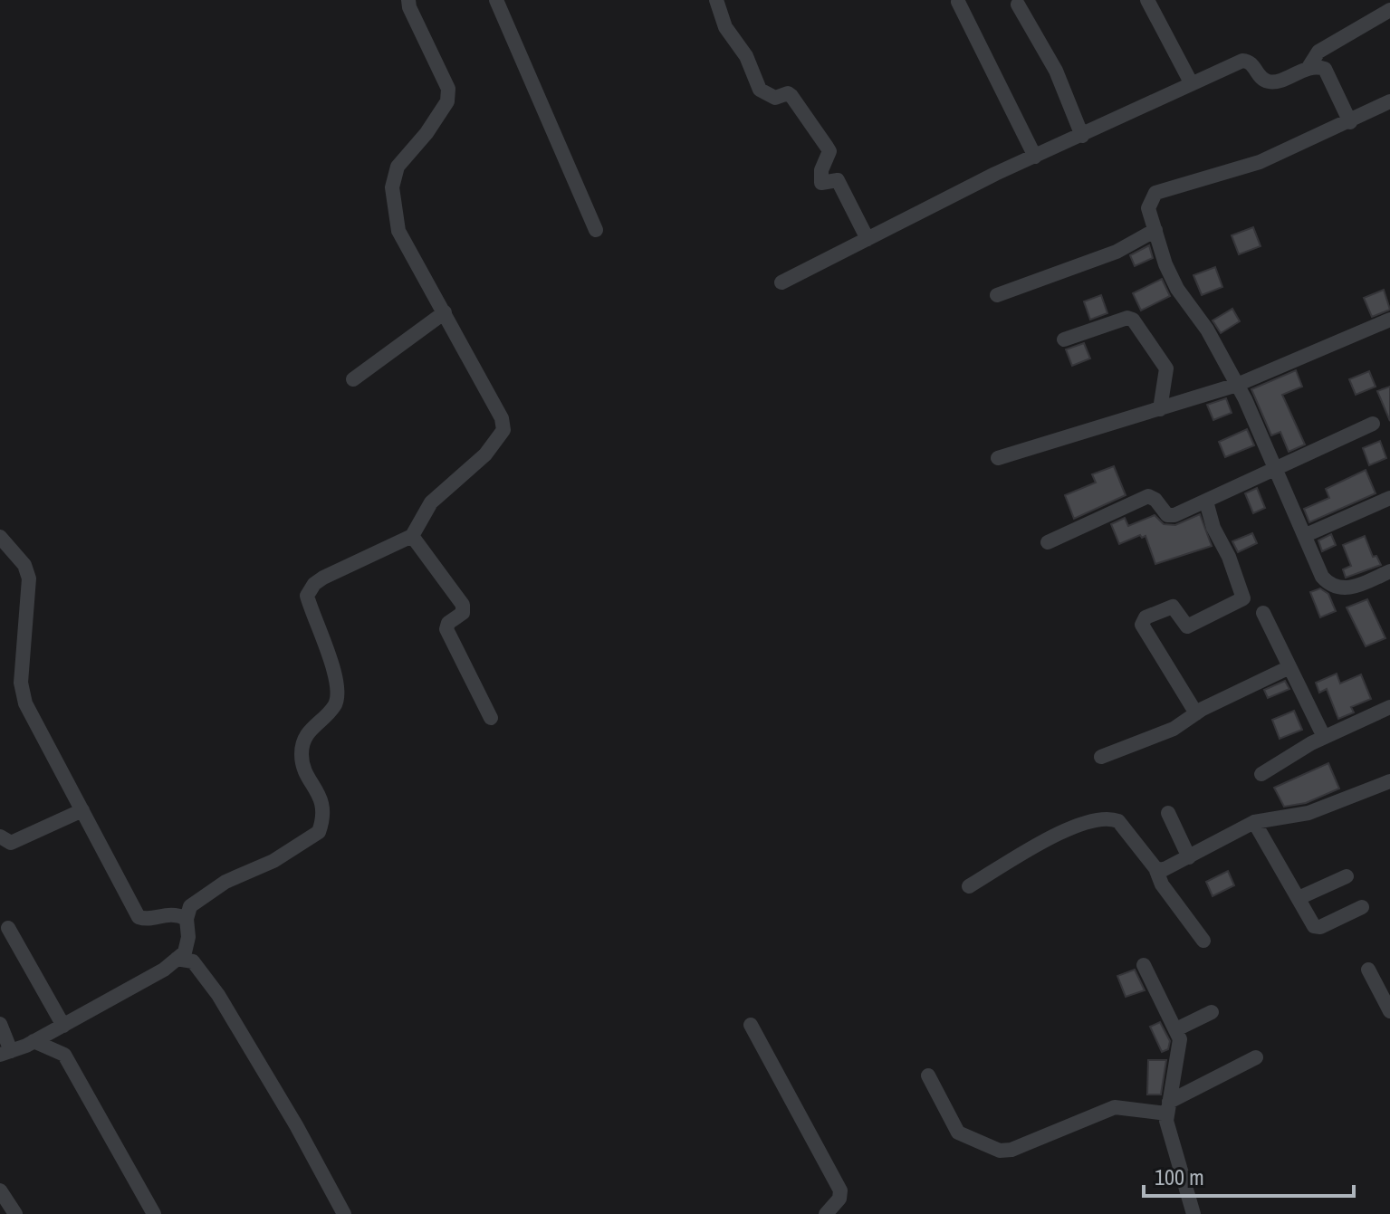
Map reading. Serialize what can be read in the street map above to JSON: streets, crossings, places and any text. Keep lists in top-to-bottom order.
{
  "scale_bar": "100 m"
}
